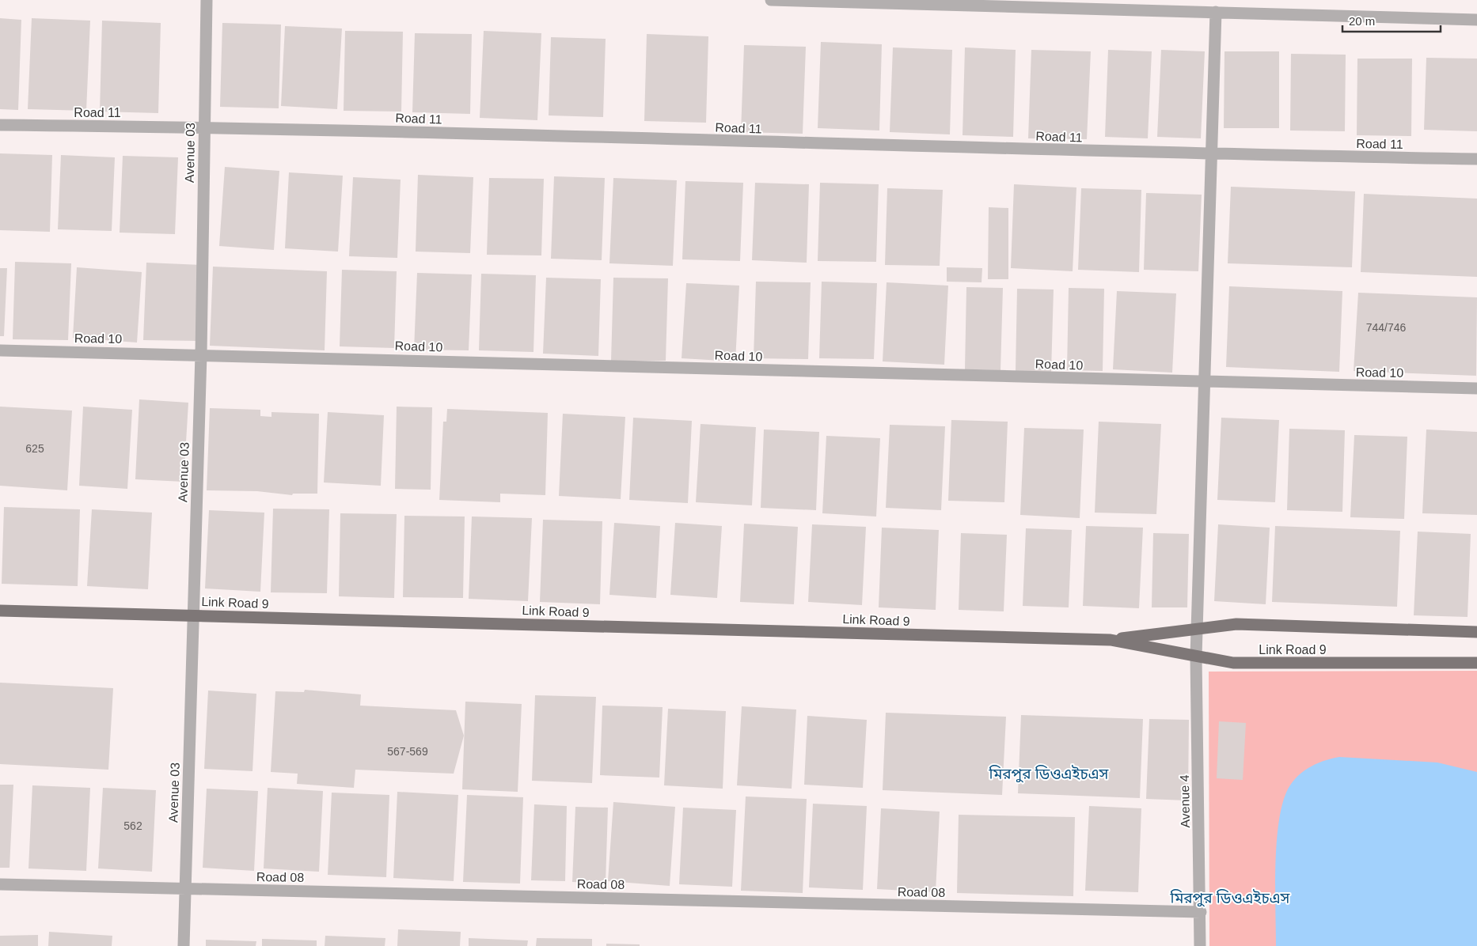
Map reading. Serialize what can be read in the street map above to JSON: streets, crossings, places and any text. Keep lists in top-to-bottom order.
{
  "streets": {
    "main road": ["Link Road 9"],
    "street": [
      "Road 11",
      "Avenue 03",
      "Road 10",
      "Avenue 4",
      "Road 08"
    ]
  },
  "crossings": [
    ["Road 11", "Avenue 03"],
    ["Road 11", "Avenue 4"],
    ["Avenue 03", "Road 10"],
    ["Avenue 03", "Link Road 9"],
    ["Avenue 03", "Road 08"],
    ["Road 10", "Avenue 4"],
    ["Link Road 9", "Avenue 4"],
    ["Avenue 4", "Road 08"]
  ],
  "districts": ["মিরপুর ডিওএইচএস", "মিরপুর ডিওএইচএস"],
  "house_numbers": [
    "744/746",
    "625",
    "567-569",
    "562"
  ],
  "scale_bar": "20 m"
}
